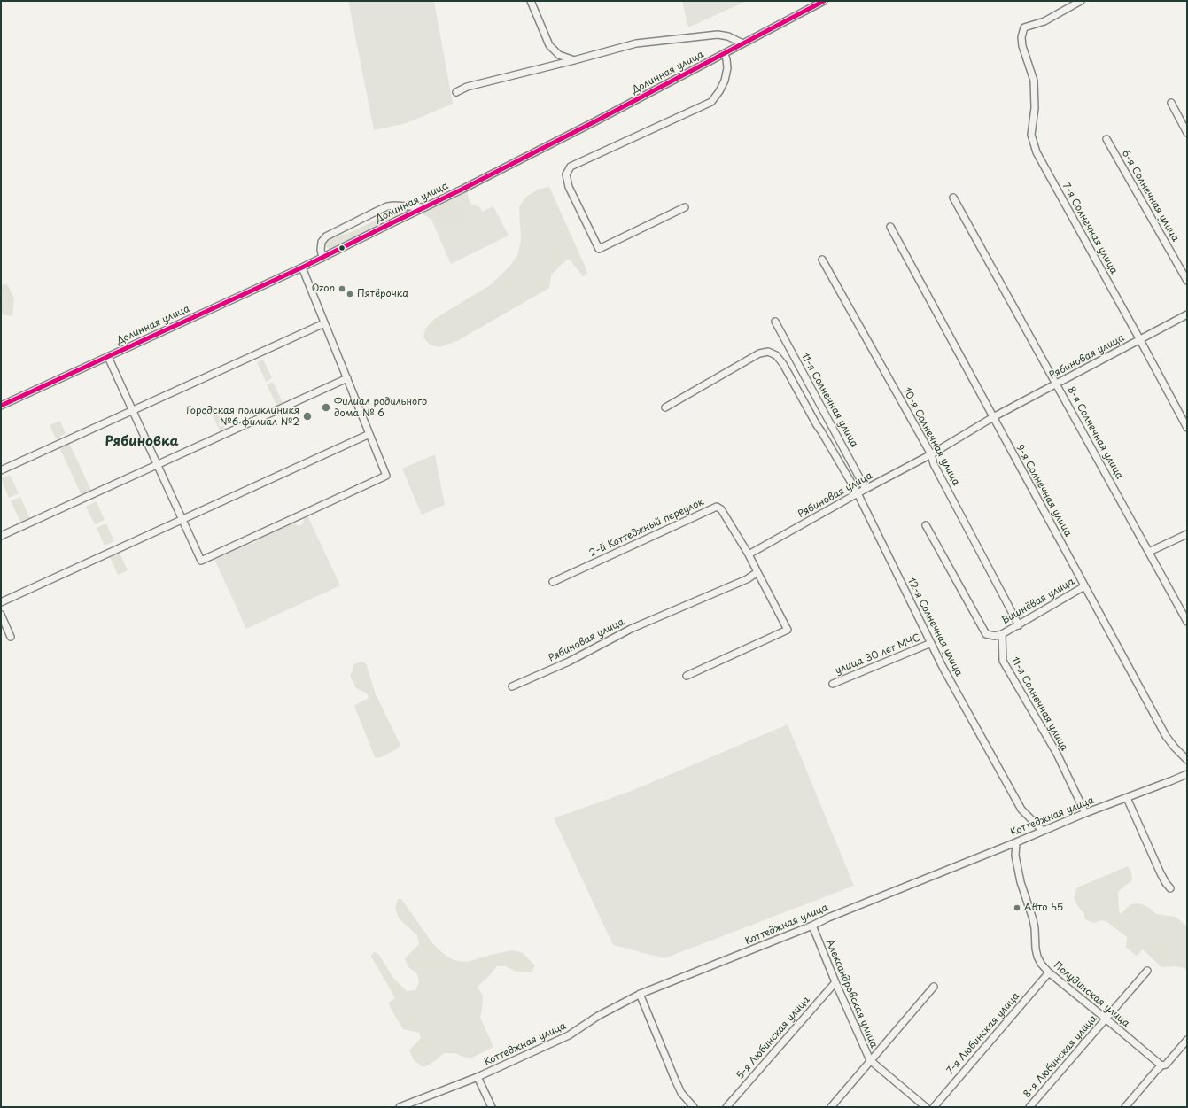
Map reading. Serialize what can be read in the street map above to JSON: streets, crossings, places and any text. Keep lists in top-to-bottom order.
{
  "streets": {
    "street": [
      "Долинная улица",
      "6-я Солнечная улица",
      "7-я Солнечная улица",
      "Рябиновая улица",
      "11-я Солнечная улица",
      "8-я Солнечная улица",
      "10-я Солнечная улица",
      "9-я Солнечная улица",
      "2-й Коттеджный переулок",
      "Вишнёвая улица",
      "12-я Солнечная улица",
      "улица 30 лет МЧС",
      "Коттеджная улица",
      "Александровская улица",
      "Полудинская улица",
      "7-я Любинская улица",
      "5-я Любинская улица",
      "8-я Любинская улица"
    ]
  },
  "crossings": [
    ["7-я Солнечная улица", "Рябиновая улица"],
    ["Рябиновая улица", "11-я Солнечная улица"],
    ["Рябиновая улица", "8-я Солнечная улица"],
    ["Рябиновая улица", "10-я Солнечная улица"],
    ["Рябиновая улица", "9-я Солнечная улица"],
    ["Рябиновая улица", "2-й Коттеджный переулок"],
    ["Рябиновая улица", "12-я Солнечная улица"],
    ["11-я Солнечная улица", "Вишнёвая улица"],
    ["11-я Солнечная улица", "Коттеджная улица"],
    ["10-я Солнечная улица", "Вишнёвая улица"],
    ["9-я Солнечная улица", "Вишнёвая улица"],
    ["12-я Солнечная улица", "улица 30 лет МЧС"],
    ["12-я Солнечная улица", "Коттеджная улица"],
    ["Коттеджная улица", "Александровская улица"],
    ["Коттеджная улица", "Полудинская улица"],
    ["Александровская улица", "5-я Любинская улица"],
    ["Полудинская улица", "7-я Любинская улица"],
    ["Полудинская улица", "8-я Любинская улица"]
  ],
  "districts": ["Рябиновка"],
  "places": [
    "Ozon",
    "Пятёрочка",
    "Филиал родильного дома № 6",
    "Городская поликлиникя №6 филиал №2",
    "Авто 55"
  ]
}
